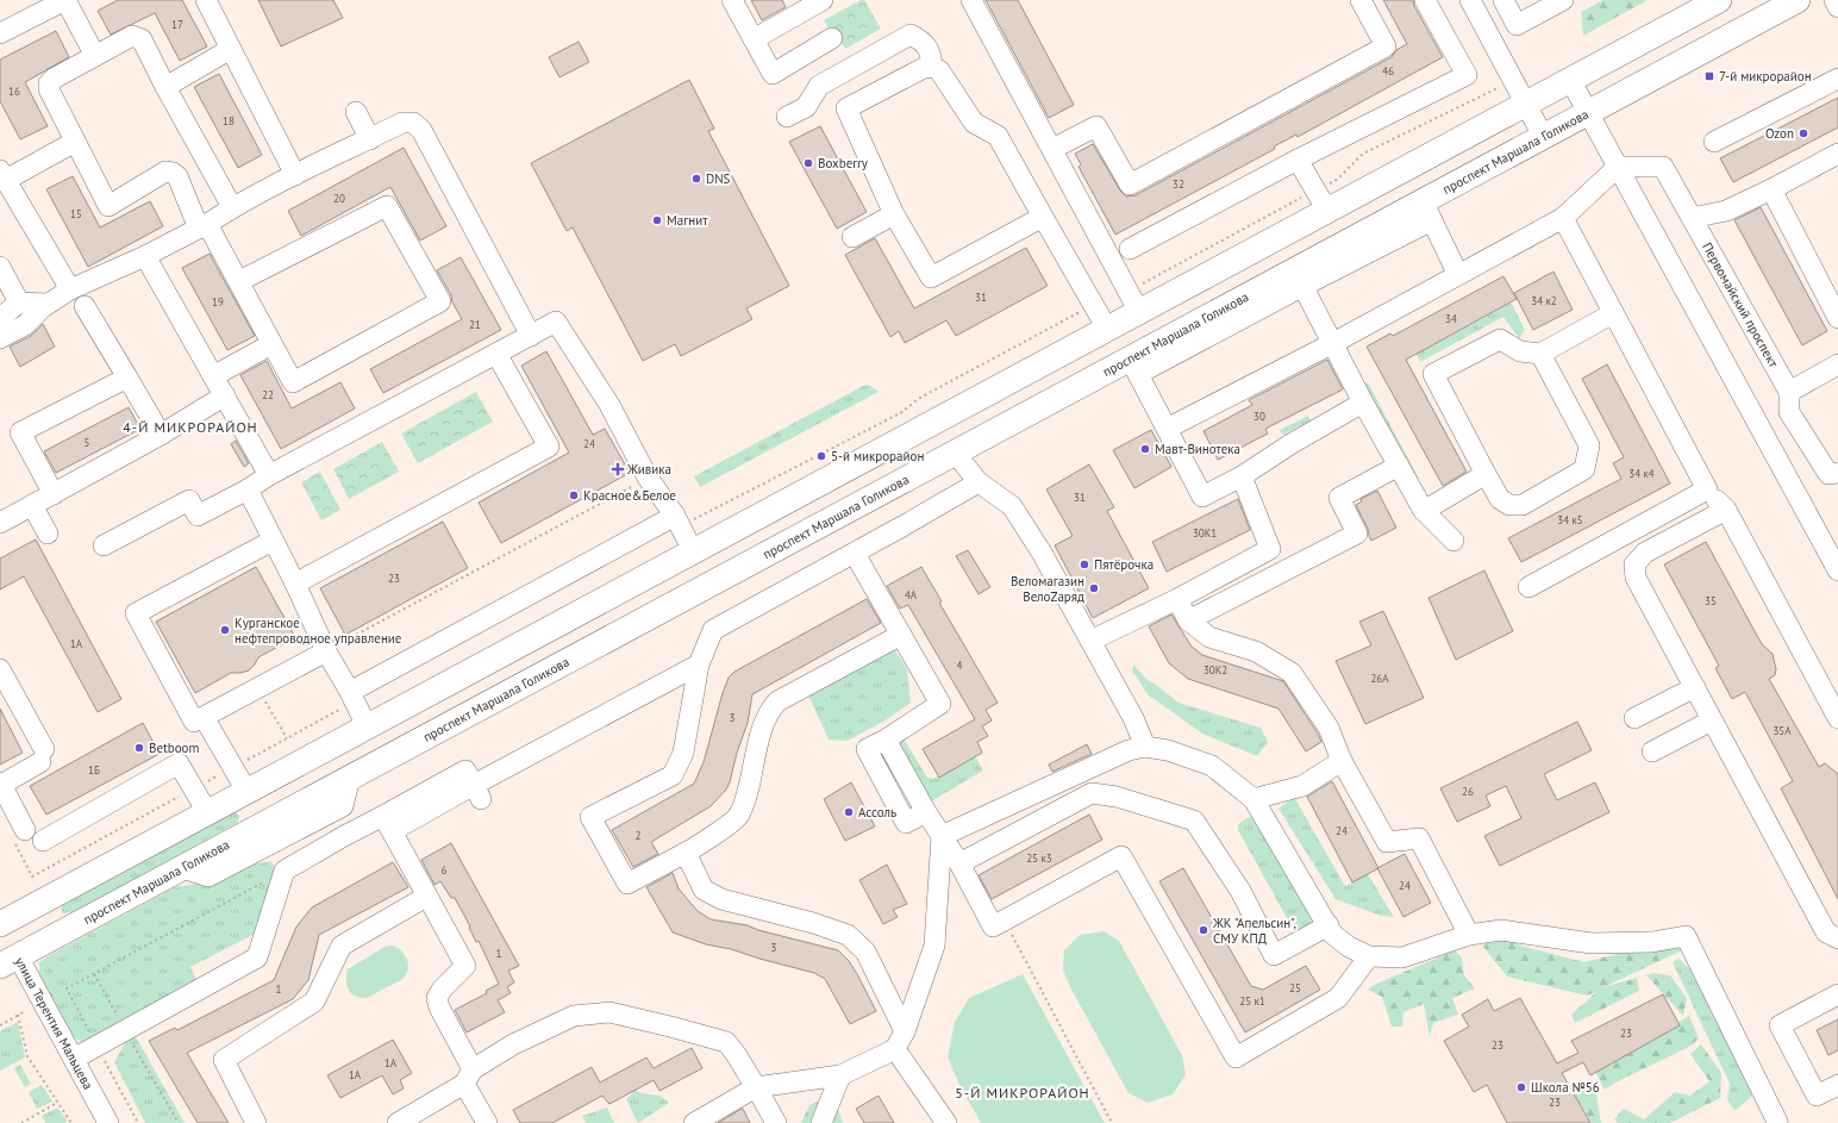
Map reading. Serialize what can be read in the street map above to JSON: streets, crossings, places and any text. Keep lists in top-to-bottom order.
{
  "streets": {
    "main road": ["проспект Маршала Голикова", "улица Терентия Мальцева"],
    "street": ["Первомайский проспект"]
  },
  "crossings": [
    ["проспект Маршала Голикова", "улица Терентия Мальцева"]
  ],
  "districts": ["4-Й МИКРОРАЙОН", "5-Й МИКРОРАЙОН"],
  "places": {
    "transit": ["7-й микрорайон"],
    "other": [
      "Ozon",
      "Boxberry",
      "DNS",
      "Магнит",
      "Мавт-Винотека",
      "5-й микрорайон",
      "Красное&Белое",
      "Пятёрочка",
      "Веломагазин ВелоZаряд",
      "Курганское нефтепроводное управление",
      "Betboom",
      "Ассоль",
      "ЖК \"Апельсин\", СМУ КПД",
      "Школа №56"
    ],
    "health": ["Живика"]
  },
  "house_numbers": [
    "17",
    "46",
    "16",
    "18",
    "32",
    "20",
    "15",
    "31",
    "34 к2",
    "19",
    "34",
    "21",
    "22",
    "30",
    "5",
    "24",
    "34 к4",
    "31",
    "34 к5",
    "30К1",
    "23",
    "4А",
    "35",
    "1А",
    "4",
    "30К2",
    "26А",
    "3",
    "35А",
    "1Б",
    "26",
    "24",
    "2",
    "25 к3",
    "6",
    "24",
    "3",
    "1",
    "25",
    "1",
    "25 к1",
    "23",
    "23",
    "1А",
    "1А",
    "23"
  ]
}
